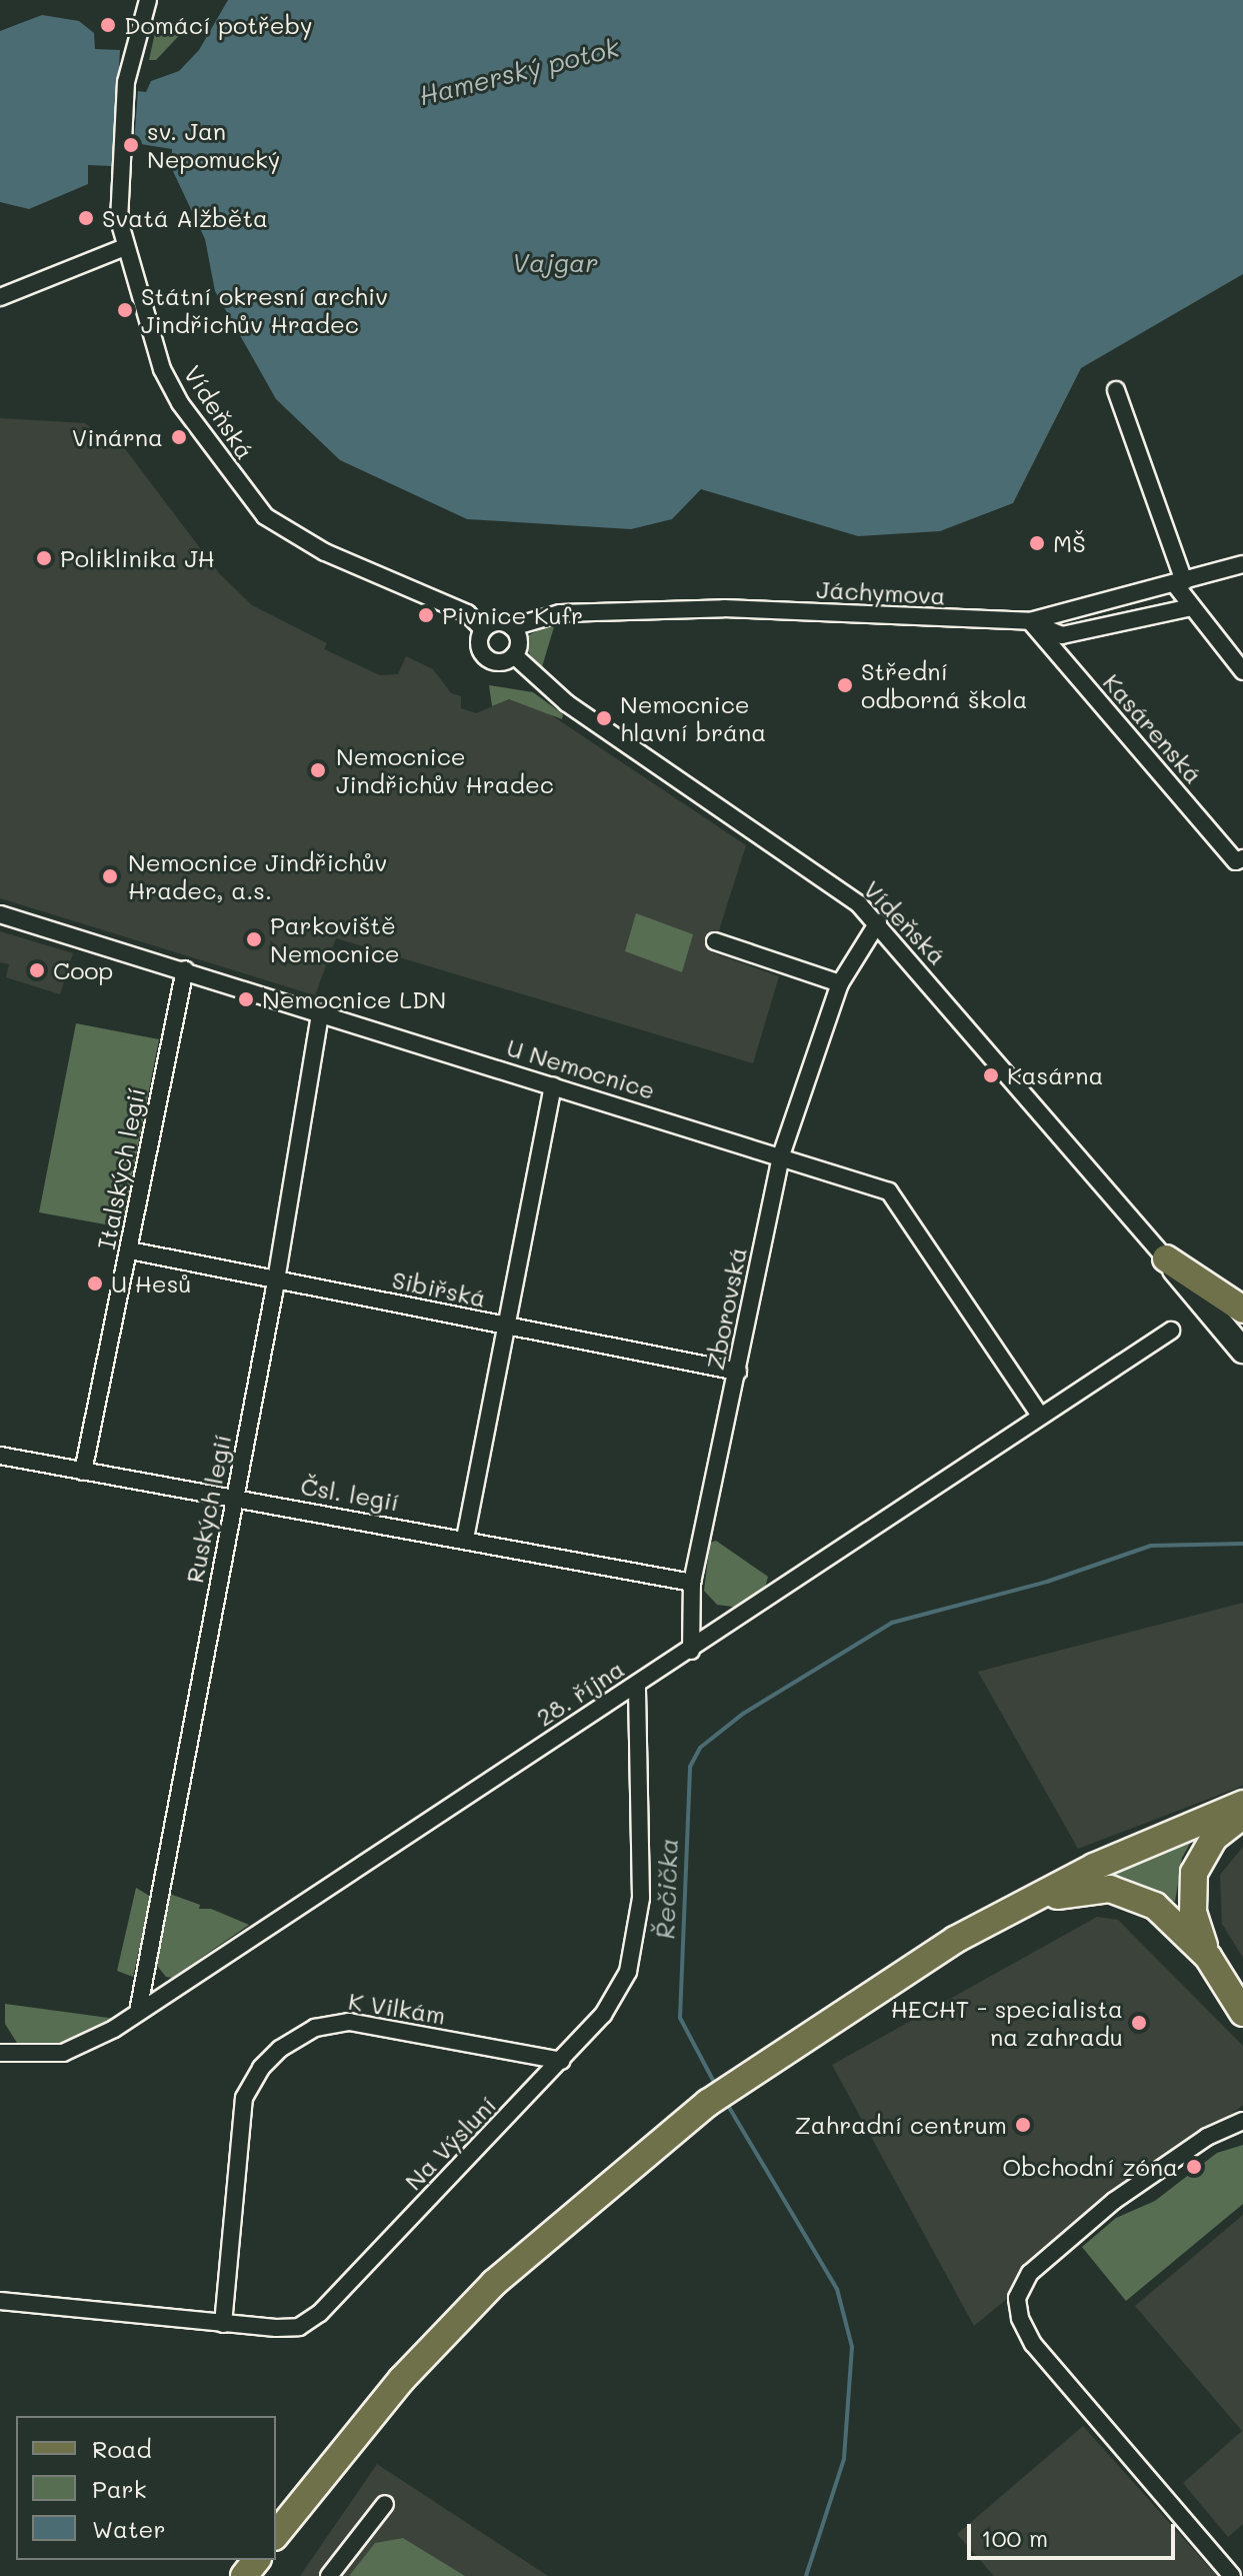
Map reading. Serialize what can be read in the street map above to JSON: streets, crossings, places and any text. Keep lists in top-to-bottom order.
{
  "streets": {
    "street": [
      "Vídeňská",
      "Jáchymova",
      "Kasárenská",
      "U Nemocnice",
      "Italských legií",
      "Sibiřská",
      "Zborovská",
      "Čsl. legií",
      "Ruských legií",
      "28. října",
      "K Vilkám",
      "Na Výsluní"
    ]
  },
  "crossings": [
    ["Vídeňská", "Jáchymova"],
    ["Vídeňská", "Zborovská"],
    ["Jáchymova", "Kasárenská"],
    ["U Nemocnice", "Italských legií"],
    ["U Nemocnice", "Zborovská"],
    ["U Nemocnice", "Ruských legií"],
    ["U Nemocnice", "28. října"],
    ["Italských legií", "Sibiřská"],
    ["Italských legií", "Čsl. legií"],
    ["Sibiřská", "Zborovská"],
    ["Sibiřská", "Ruských legií"],
    ["Zborovská", "Čsl. legií"],
    ["Zborovská", "28. října"],
    ["Čsl. legií", "Ruských legií"],
    ["Ruských legií", "28. října"],
    ["28. října", "Na Výsluní"],
    ["K Vilkám", "Na Výsluní"]
  ],
  "water": ["Hamerský potok", "Vajgar", "Řečička"],
  "places": [
    "Domácí potřeby",
    "sv. Jan Nepomucký",
    "Svatá Alžběta",
    "Státní okresní archiv Jindřichův Hradec",
    "Vinárna",
    "MŠ",
    "Poliklinika JH",
    "Pivnice Kufr",
    "Střední odborná škola",
    "Nemocnice hlavní brána",
    "Nemocnice Jindřichův Hradec",
    "Nemocnice Jindřichův Hradec, a.s.",
    "Parkoviště Nemocnice",
    "Coop",
    "Nemocnice LDN",
    "Kasárna",
    "U Hesů",
    "HECHT - specialista na zahradu",
    "Zahradní centrum",
    "Obchodní zóna"
  ],
  "legend": ["Road", "Park", "Water"],
  "scale_bar": "100 m"
}
